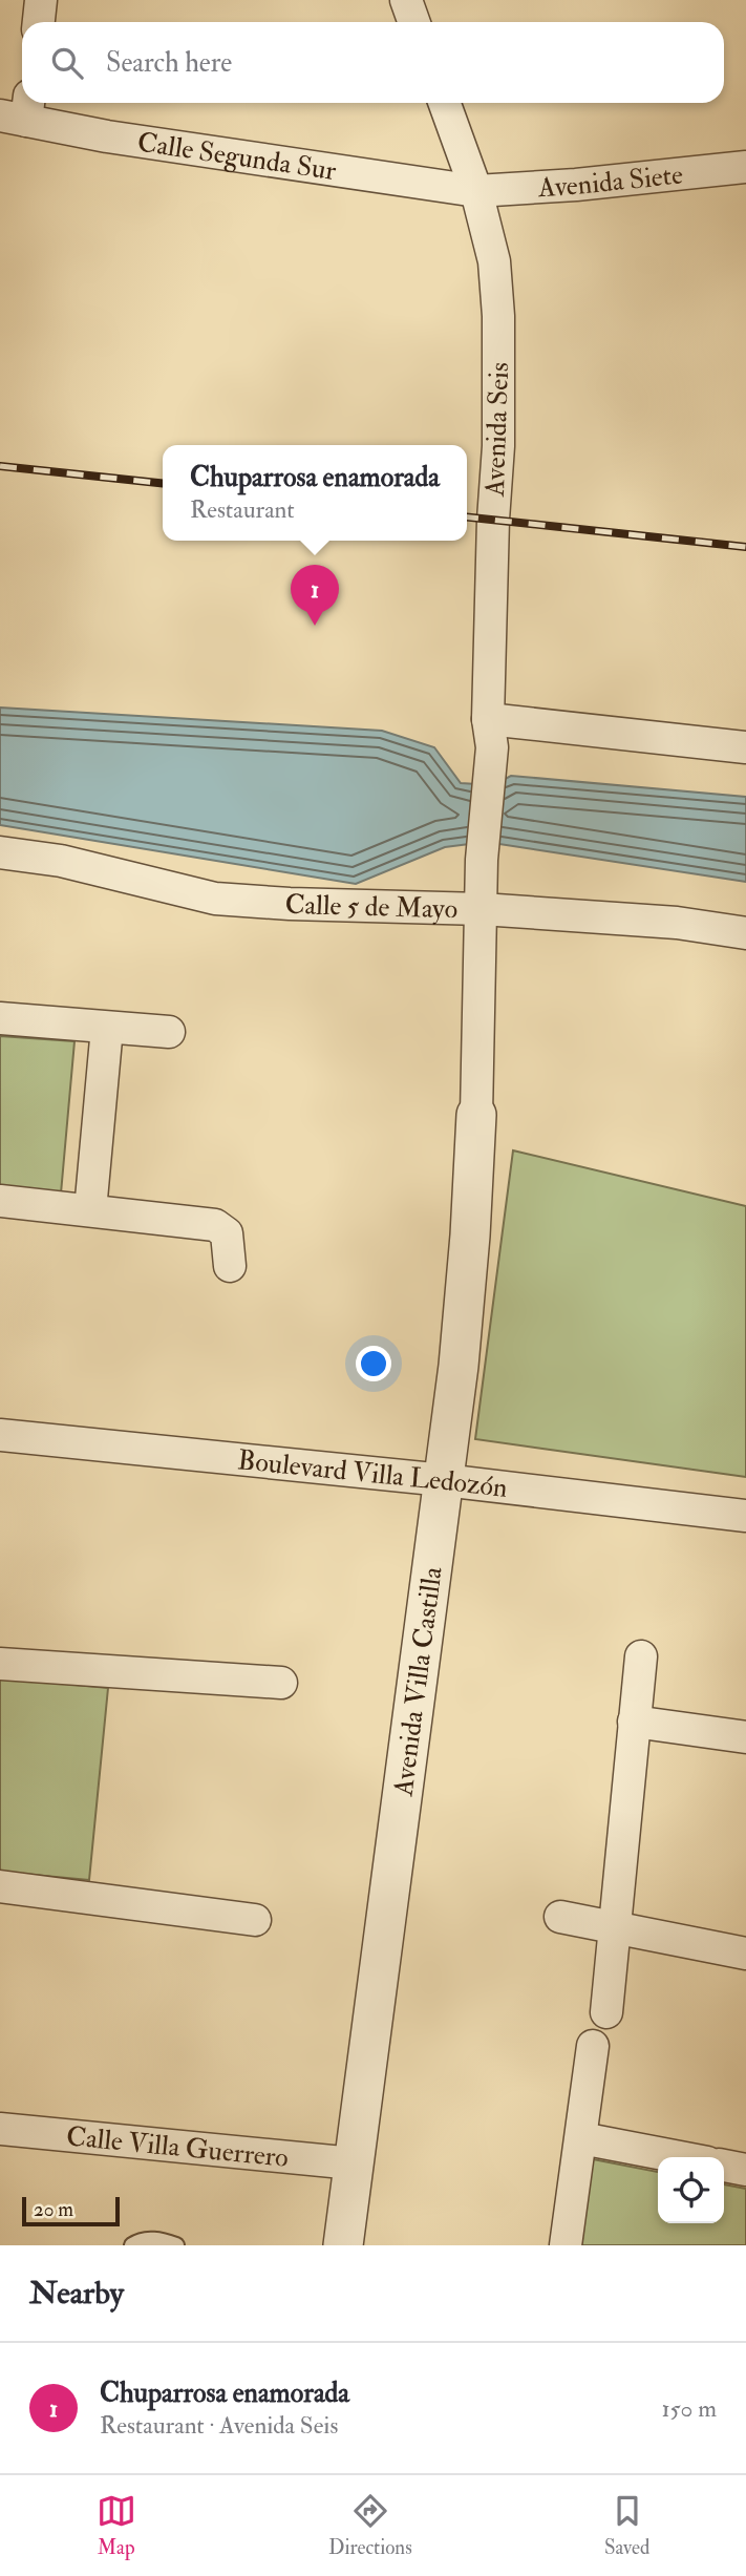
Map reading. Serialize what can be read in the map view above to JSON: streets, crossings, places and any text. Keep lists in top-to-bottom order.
{
  "streets": {
    "street": [
      "Calle Segunda Sur",
      "Avenida Siete",
      "Avenida Seis",
      "Calle 5 de Mayo",
      "Boulevard Villa Ledozón",
      "Avenida Villa Castilla",
      "Calle Villa Guerrero"
    ]
  },
  "crossings": [
    ["Calle Segunda Sur", "Avenida Siete"],
    ["Calle Segunda Sur", "Avenida Seis"],
    ["Avenida Siete", "Avenida Seis"],
    ["Avenida Seis", "Calle 5 de Mayo"],
    ["Avenida Seis", "Avenida Villa Castilla"],
    ["Boulevard Villa Ledozón", "Avenida Villa Castilla"],
    ["Avenida Villa Castilla", "Calle Villa Guerrero"]
  ],
  "scale_bar": "20 m",
  "page": {
    "search": "Search here",
    "popup": ["Chuparrosa enamorada", "Restaurant"],
    "pins": "1",
    "scale": "20 m",
    "heading": "Nearby",
    "list": [
      {
        "mark": "1",
        "name": "Chuparrosa enamorada",
        "note": "Restaurant · Avenida Seis",
        "value": "150 m"
      }
    ],
    "nav": ["Map", "Directions", "Saved"]
  }
}
